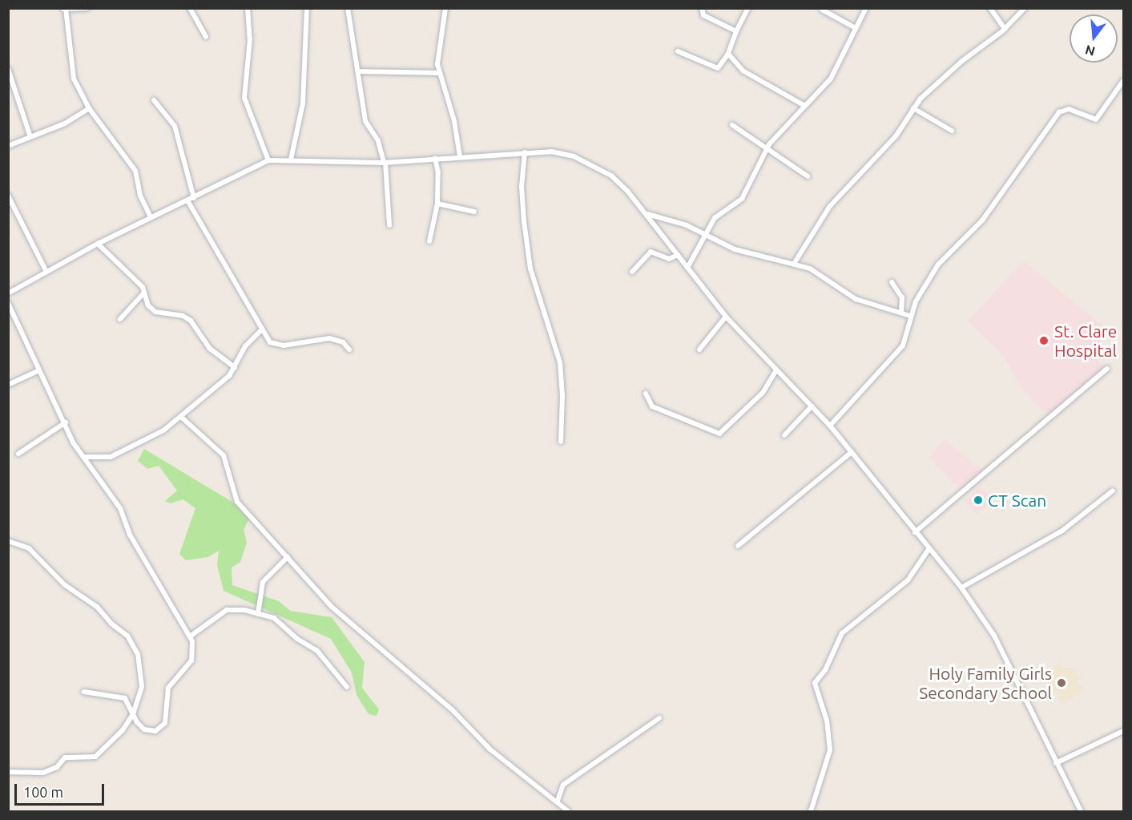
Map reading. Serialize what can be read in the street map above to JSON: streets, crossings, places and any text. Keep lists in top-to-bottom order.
{
  "places": ["St. Clare Hospital", "CT Scan", "Holy Family Girls Secondary School"],
  "scale_bar": "100 m",
  "north": "bottom"
}
